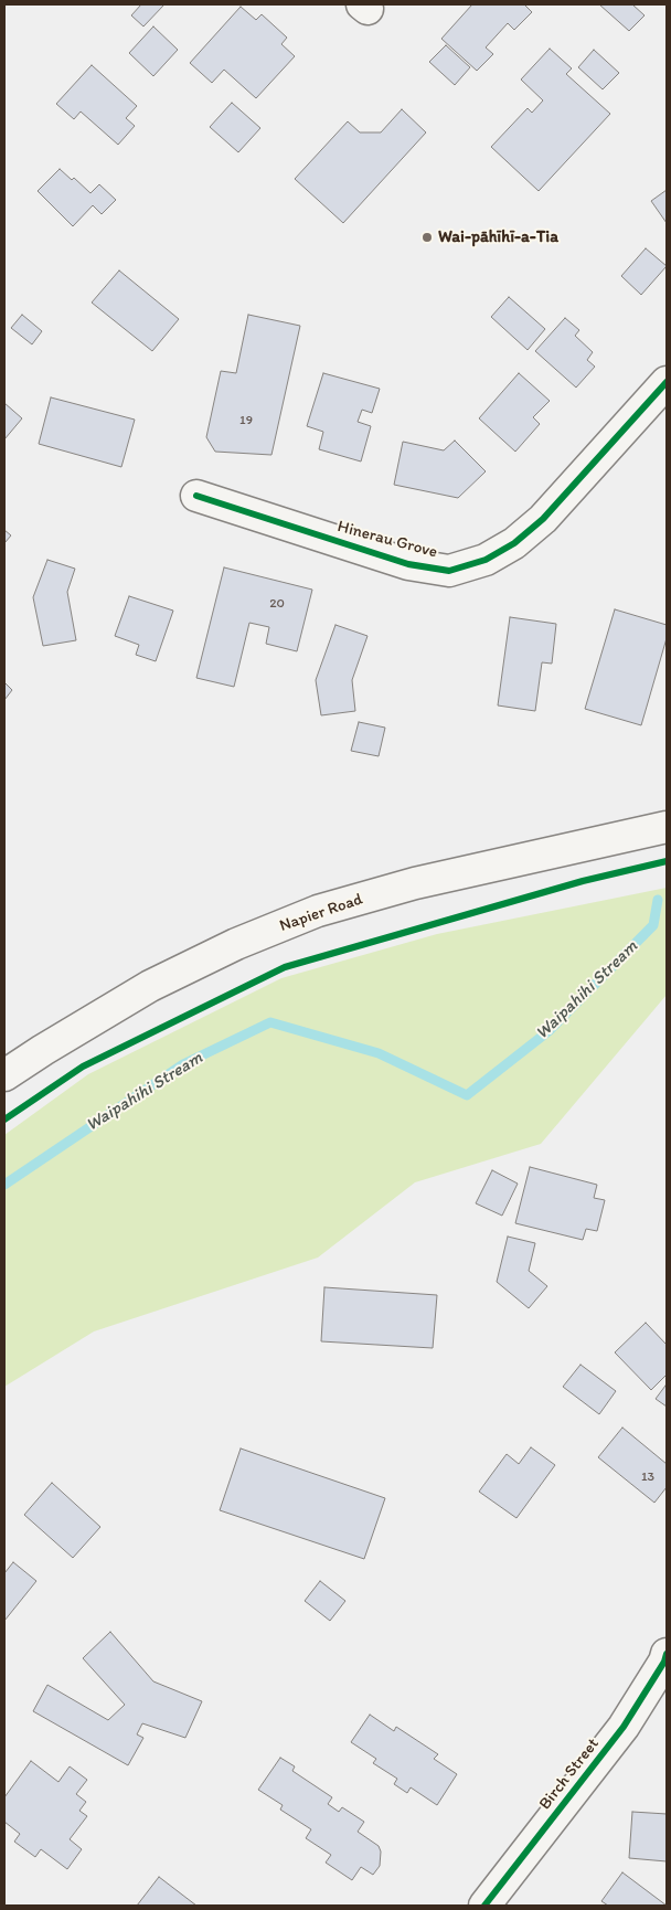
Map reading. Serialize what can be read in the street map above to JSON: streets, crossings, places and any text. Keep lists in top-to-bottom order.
{
  "streets": {
    "street": ["Hinerau Grove", "Napier Road", "Birch Street"]
  },
  "water": ["Waipahihi Stream"],
  "places": ["Wai-pāhīhī-a-Tia"],
  "house_numbers": ["19", "20", "13"]
}
